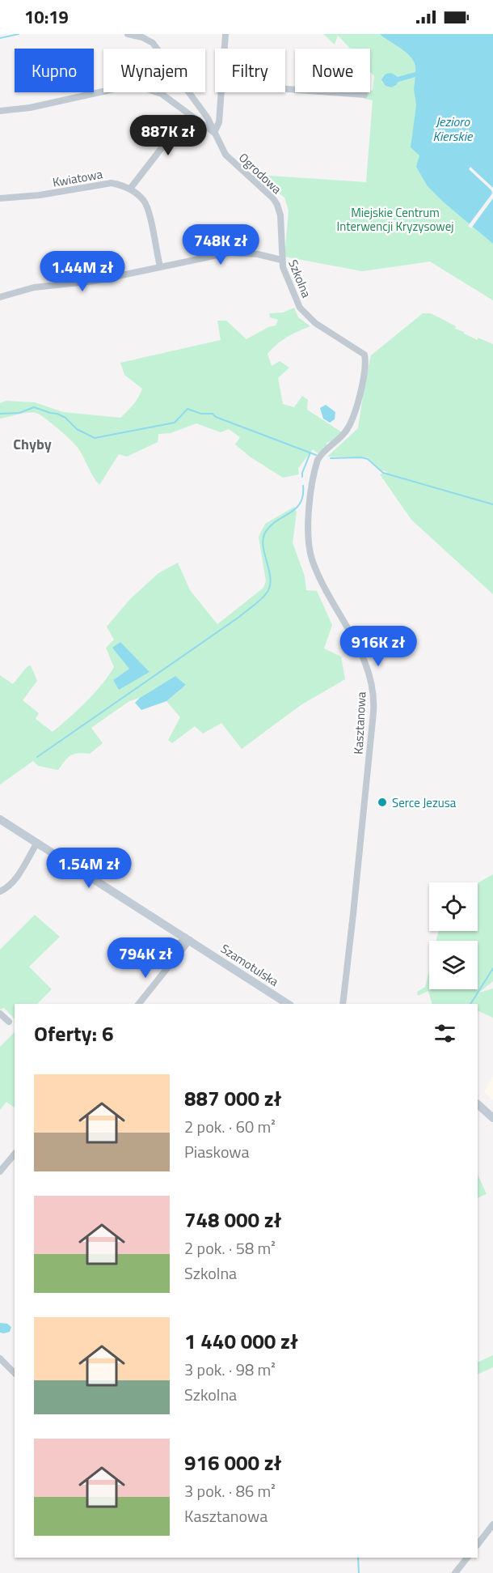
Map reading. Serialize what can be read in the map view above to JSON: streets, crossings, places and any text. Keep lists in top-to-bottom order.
{
  "streets": {
    "street": [
      "Ogrodowa",
      "Kwiatowa",
      "Szkolna",
      "Kasztanowa",
      "Szamotulska"
    ]
  },
  "crossings": [
    ["Ogrodowa", "Szkolna"],
    ["Szkolna", "Kasztanowa"]
  ],
  "districts": ["Chyby"],
  "water": ["Jezioro Kierskie"],
  "parks": ["Miejskie Centrum Interwencji Kryzysowej"],
  "places": ["Serce Jezusa"],
  "page": {
    "status": "10:19",
    "chip": [
      "Kupno",
      "Wynajem",
      "Filtry",
      "Nowe"
    ],
    "price": [
      "887K zł",
      "748K zł",
      "1.44M zł",
      "916K zł",
      "1.54M zł",
      "794K zł"
    ],
    "heading": "Oferty: 6",
    "list": [
      {
        "name": "887 000 zł",
        "note": "2 pok. · 60 m² · Piaskowa"
      },
      {
        "name": "748 000 zł",
        "note": "2 pok. · 58 m² · Szkolna"
      },
      {
        "name": "1 440 000 zł",
        "note": "3 pok. · 98 m² · Szkolna"
      },
      {
        "name": "916 000 zł",
        "note": "3 pok. · 86 m² · Kasztanowa"
      }
    ]
  }
}
